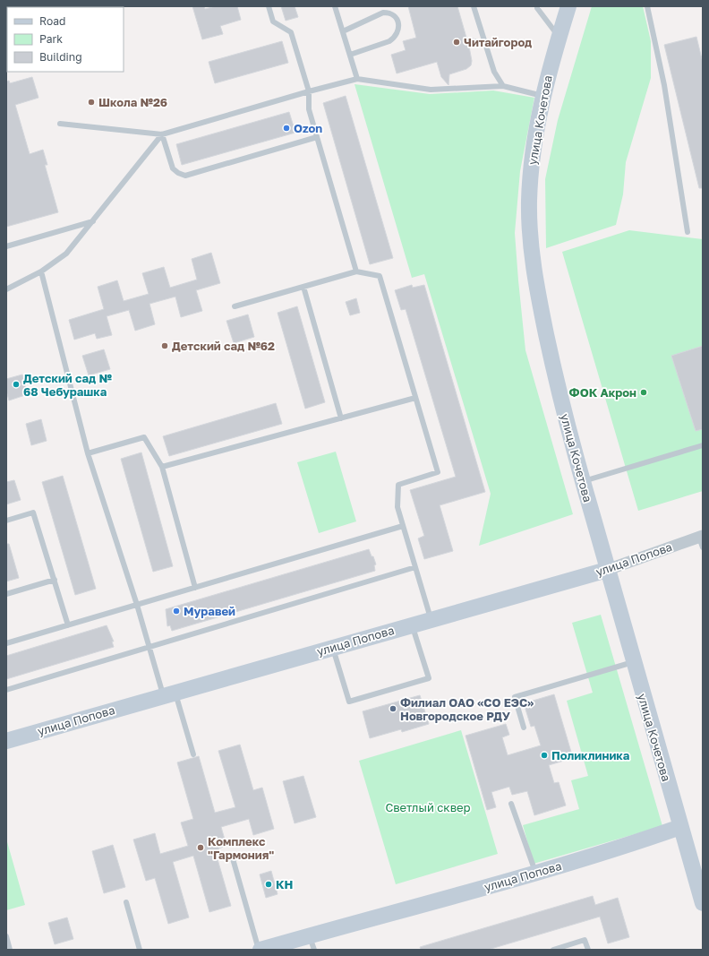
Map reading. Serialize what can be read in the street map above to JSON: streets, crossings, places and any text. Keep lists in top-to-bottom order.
{
  "streets": {
    "street": ["улица Кочетова", "улица Попова"]
  },
  "crossings": [
    ["улица Кочетова", "улица Попова"]
  ],
  "parks": ["Светлый сквер"],
  "places": [
    "Читайгород",
    "Школа №26",
    "Ozon",
    "Детский сад №62",
    "Детский сад № 68 Чебурашка",
    "ФОК Акрон",
    "Муравей",
    "Филиал ОАО «СО ЕЭС» Новгородское РДУ",
    "Поликлиника",
    "Комплекс \"Гармония\"",
    "КН"
  ],
  "legend": ["Road", "Park", "Building"]
}
